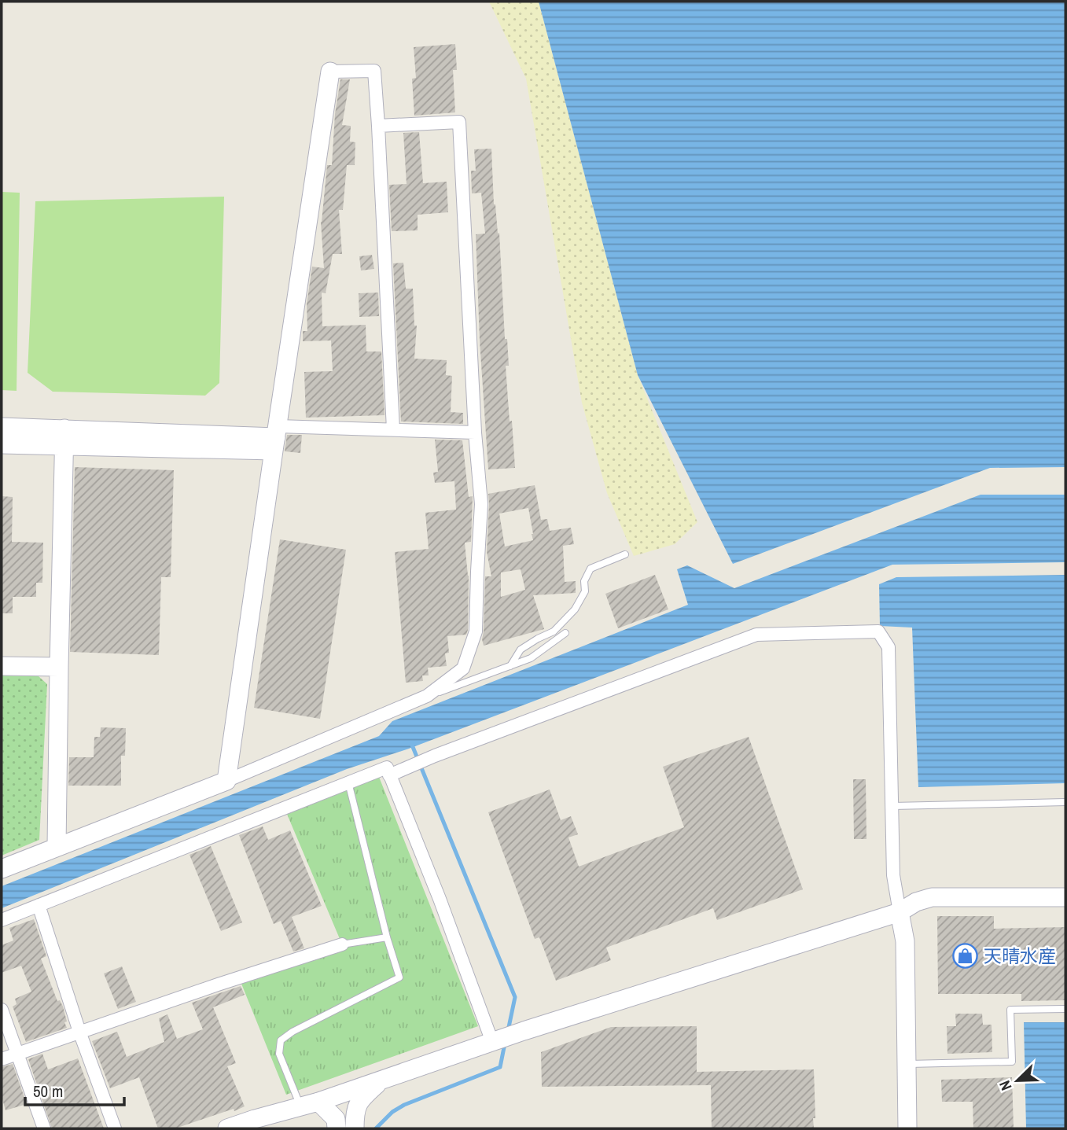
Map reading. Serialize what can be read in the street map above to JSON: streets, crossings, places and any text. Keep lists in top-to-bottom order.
{
  "places": {
    "shop": ["天晴水産"]
  },
  "scale_bar": "50 m",
  "north": "bottom left"
}
